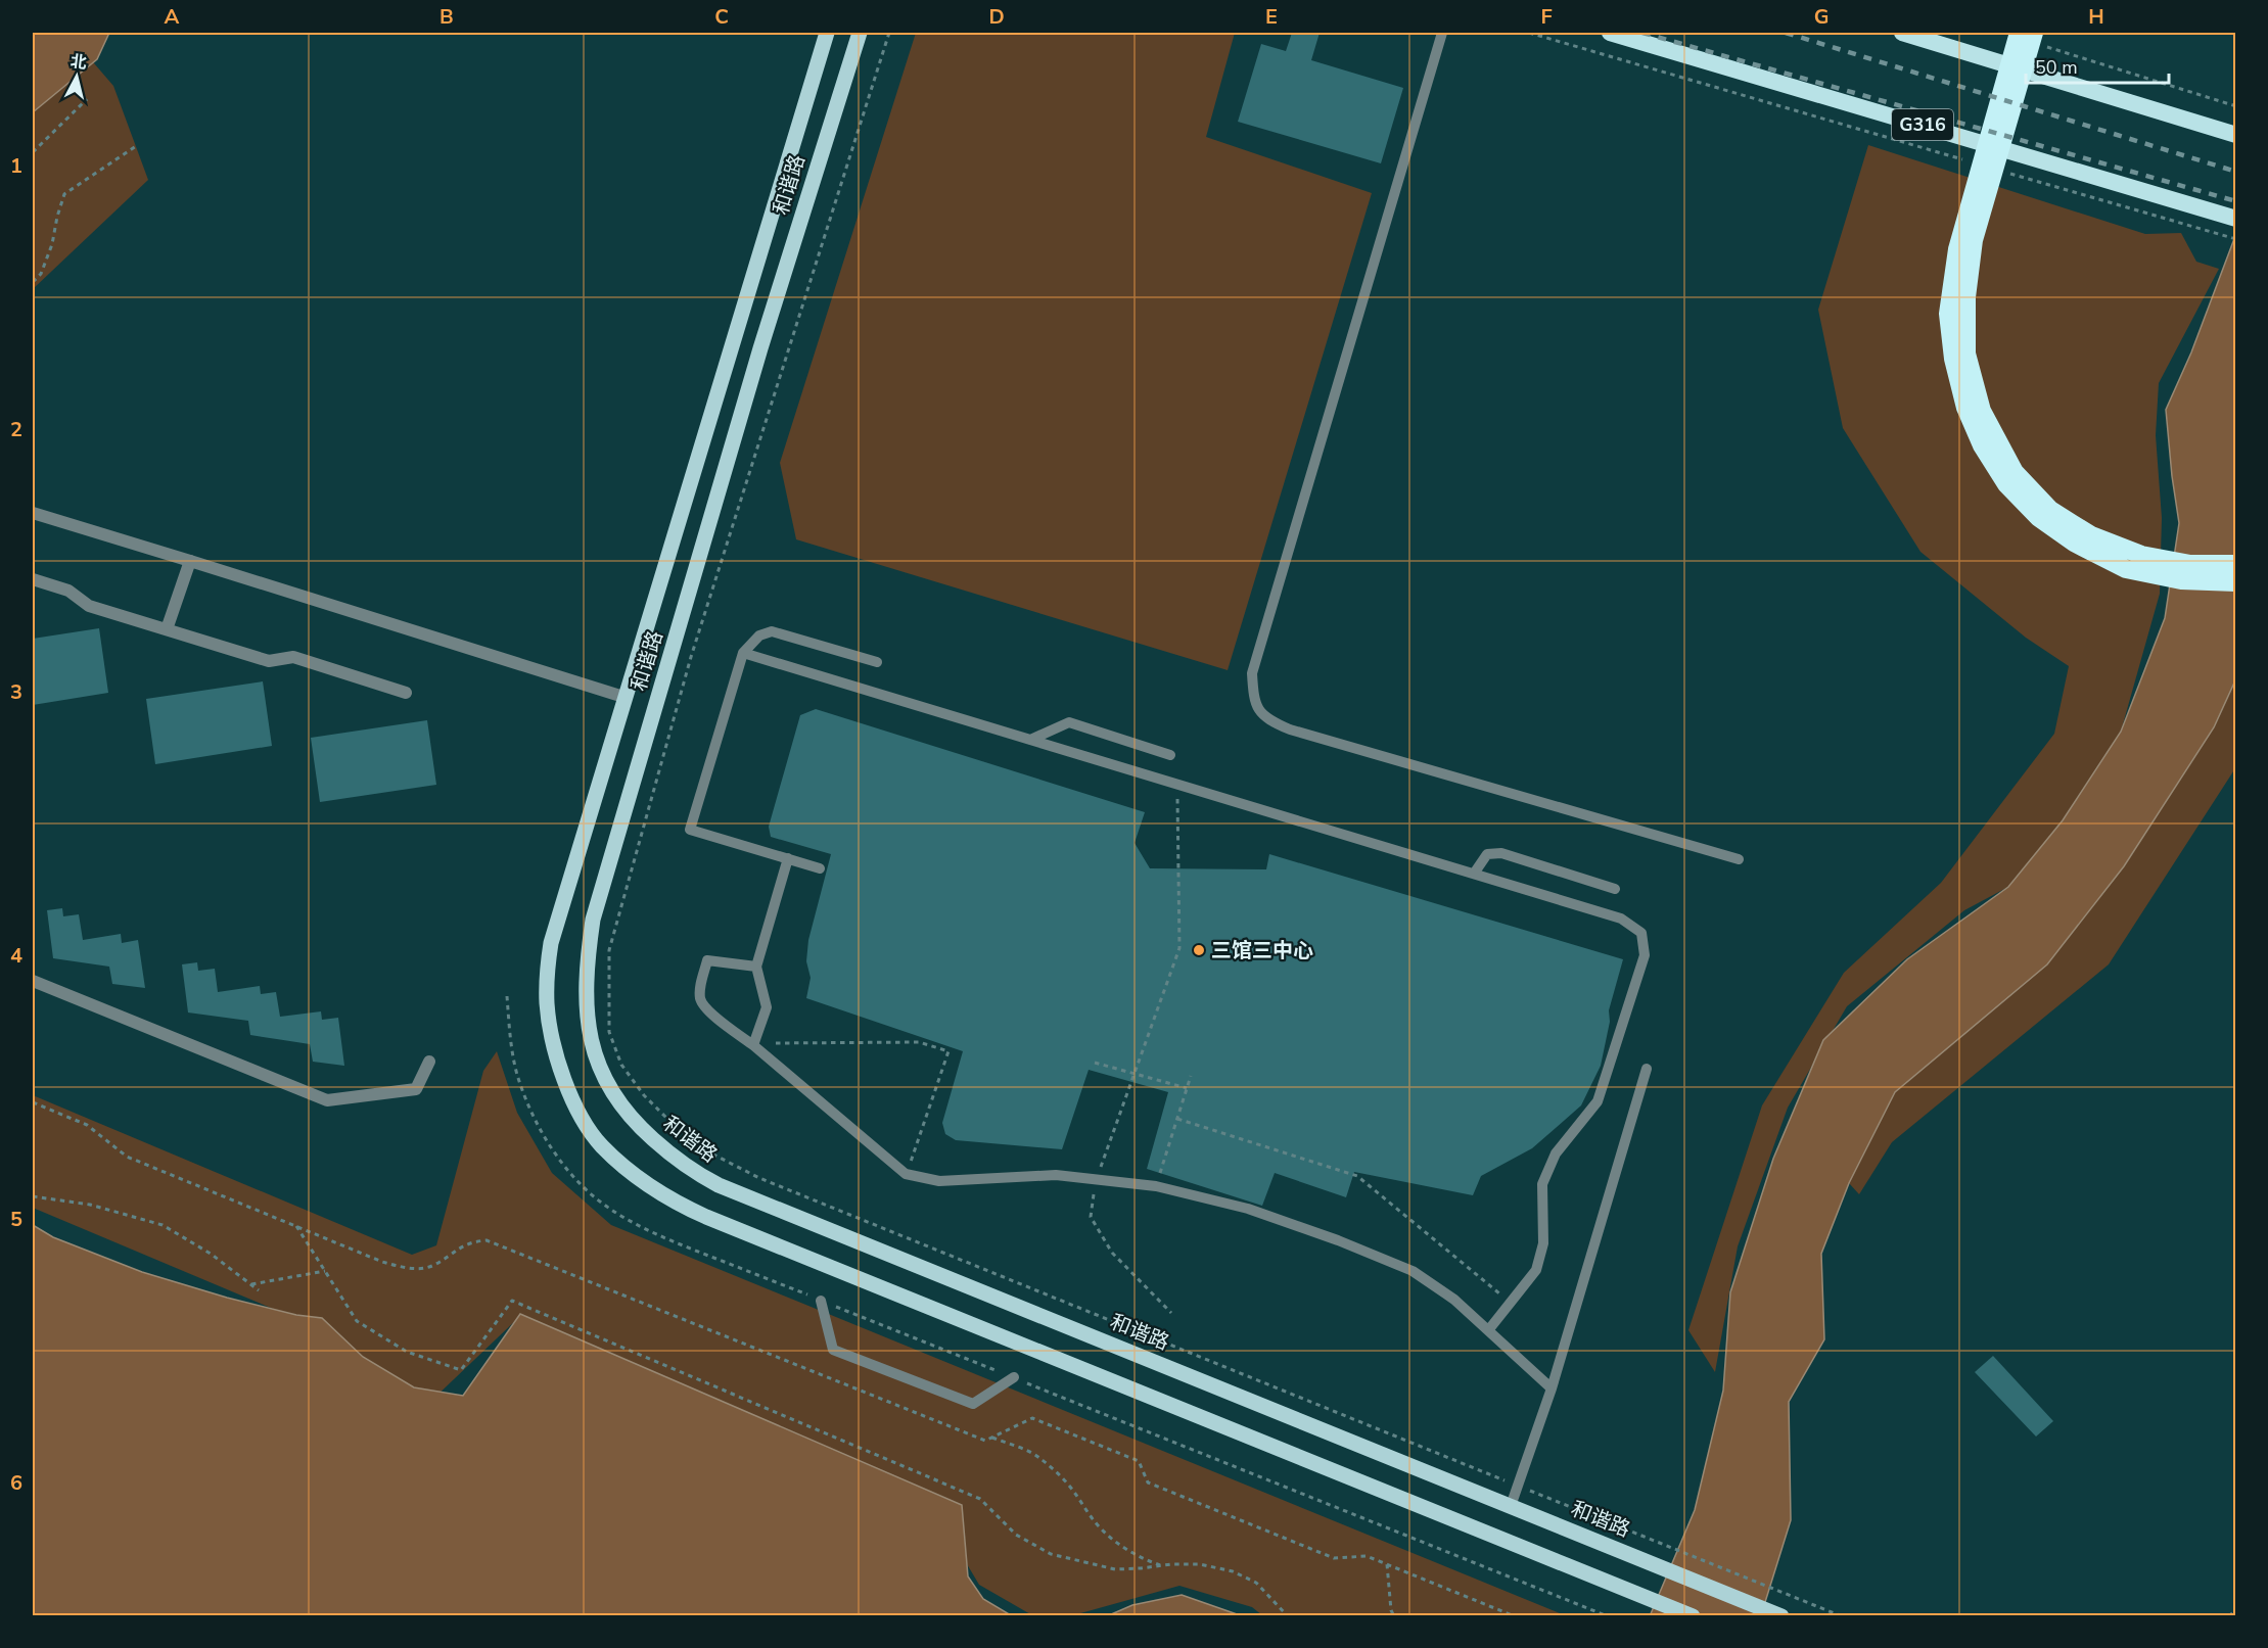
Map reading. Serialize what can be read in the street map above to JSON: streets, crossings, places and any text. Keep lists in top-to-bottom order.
{
  "streets": {
    "highway": ["G316"],
    "main road": ["和谐路"]
  },
  "places": ["三馆三中心"],
  "scale_bar": "50 m",
  "north": "top",
  "grid": {
    "columns": [
      "A",
      "B",
      "C",
      "D",
      "E",
      "F",
      "G",
      "H"
    ],
    "rows": [
      "1",
      "2",
      "3",
      "4",
      "5",
      "6"
    ]
  }
}
